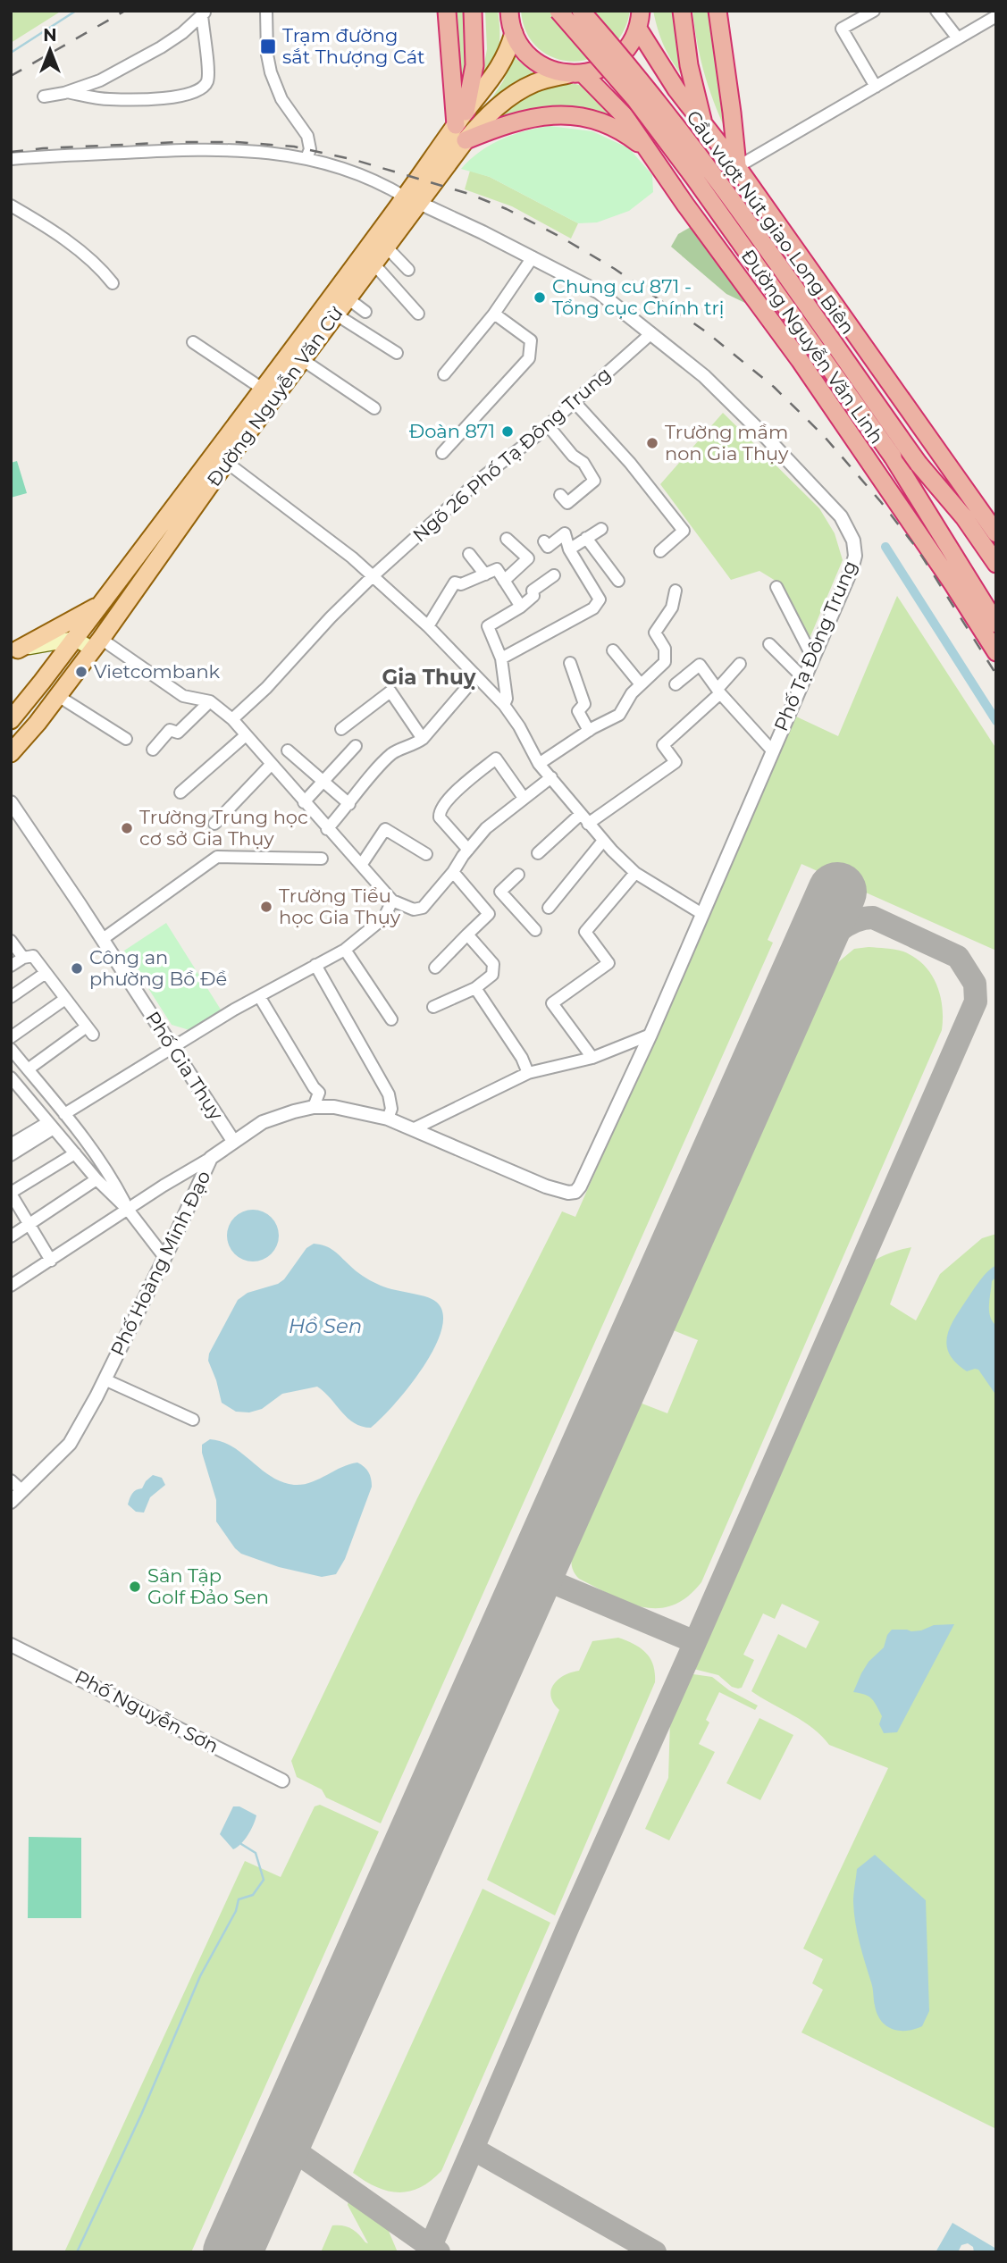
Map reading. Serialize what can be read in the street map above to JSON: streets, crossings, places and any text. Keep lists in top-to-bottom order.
{
  "streets": {
    "highway": ["Cầu vượt Nút giao Long Biên", "Đường Nguyễn Văn Linh"],
    "main road": ["Đường Nguyễn Văn Cừ"],
    "street": [
      "Ngõ 26 Phố Tạ Đông Trung",
      "Phố Tạ Đông Trung",
      "Phố Gia Thụy",
      "Phố Hoàng Minh Đạo",
      "Phố Nguyễn Sơn"
    ]
  },
  "crossings": [
    ["Cầu vượt Nút giao Long Biên", "Đường Nguyễn Văn Linh"],
    ["Đường Nguyễn Văn Linh", "Đường Nguyễn Văn Cừ"],
    ["Đường Nguyễn Văn Cừ", "Phố Tạ Đông Trung"],
    ["Ngõ 26 Phố Tạ Đông Trung", "Phố Tạ Đông Trung"],
    ["Phố Tạ Đông Trung", "Phố Hoàng Minh Đạo"],
    ["Phố Gia Thụy", "Phố Hoàng Minh Đạo"]
  ],
  "districts": ["Gia Thuỵ"],
  "water": ["Hồ Sen"],
  "places": {
    "transit": ["Trạm đường sắt Thượng Cát"],
    "other": [
      "Chung cư 871 - Tổng cục Chính trị",
      "Đoàn 871",
      "Trường mầm non Gia Thụy",
      "Vietcombank",
      "Trường Trung học cơ sở Gia Thụy",
      "Trường Tiểu học Gia Thụy",
      "Công an phường Bồ Đề",
      "Sân Tập Golf Đảo Sen"
    ]
  },
  "north": "top"
}
